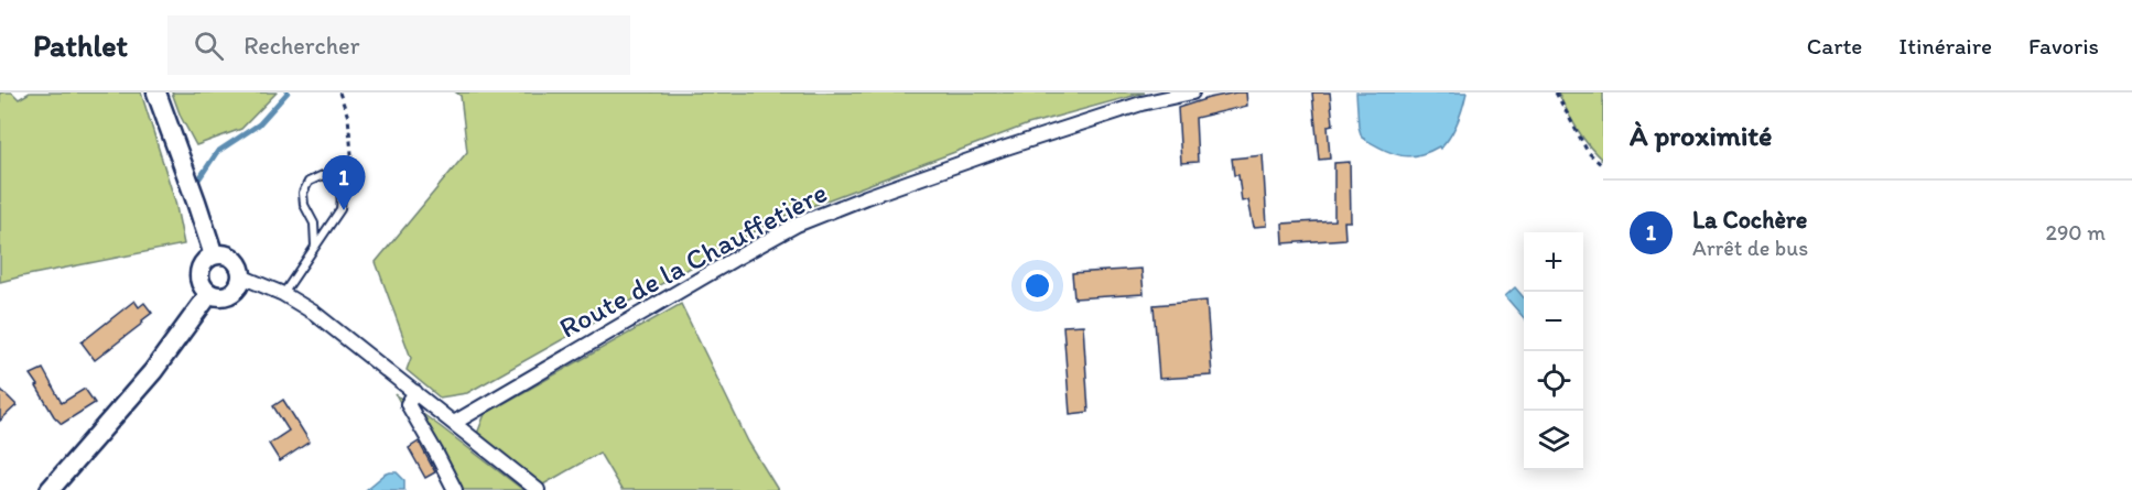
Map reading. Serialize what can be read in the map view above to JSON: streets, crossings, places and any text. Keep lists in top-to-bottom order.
{
  "streets": {
    "street": ["Route de la Chauffetière"]
  },
  "page": {
    "header": "Pathlet",
    "search": "Rechercher",
    "nav": ["Carte", "Itinéraire", "Favoris"],
    "heading": "À proximité",
    "pins": "1",
    "list": [
      {
        "mark": "1",
        "name": "La Cochère",
        "note": "Arrêt de bus",
        "value": "290 m"
      }
    ],
    "map_buttons": ["+", "−"]
  }
}
